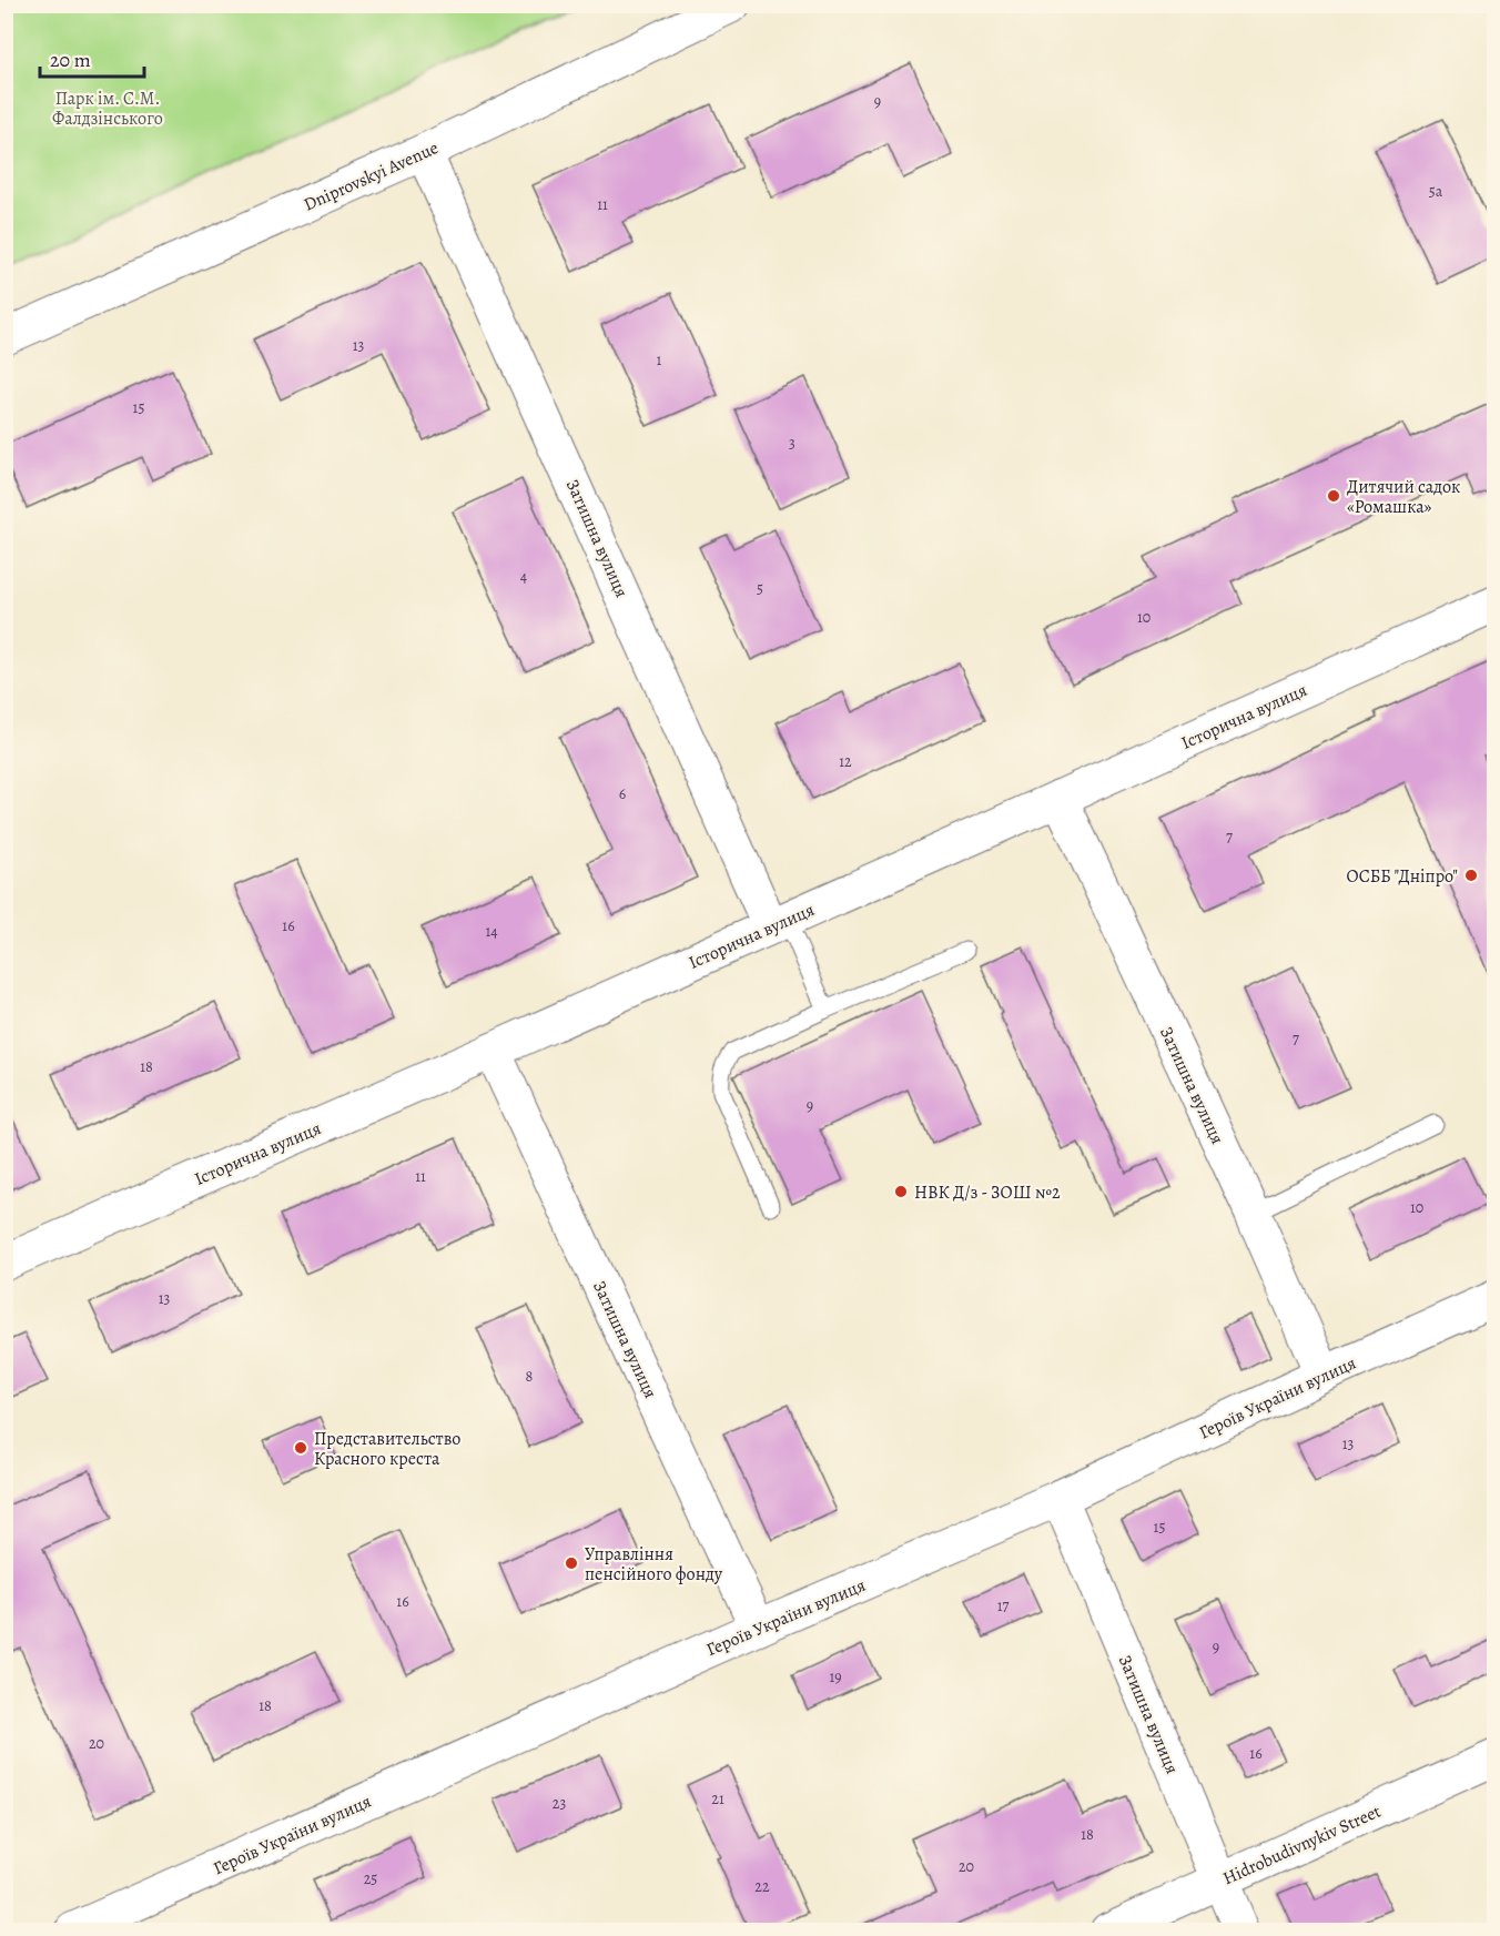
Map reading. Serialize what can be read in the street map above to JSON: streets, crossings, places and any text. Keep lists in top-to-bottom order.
{
  "streets": {
    "street": [
      "Dniprovskyi Avenue",
      "Затишна вулиця",
      "Історична вулиця",
      "Героїв України вулиця",
      "Hidrobudivnykiv Street"
    ]
  },
  "crossings": [
    ["Dniprovskyi Avenue", "Затишна вулиця"],
    ["Затишна вулиця", "Історична вулиця"],
    ["Затишна вулиця", "Героїв України вулиця"],
    ["Затишна вулиця", "Hidrobudivnykiv Street"]
  ],
  "parks": ["Парк ім. С.М. Фалдзінського"],
  "places": [
    "Дитячий садок «Ромашка»",
    "ОСББ \"Днiпро\"",
    "НВК Д/з - ЗОШ №2",
    "Представительство Красного креста",
    "Управління пенсійного фонду"
  ],
  "house_numbers": [
    "9",
    "5а",
    "11",
    "13",
    "1",
    "15",
    "3",
    "4",
    "5",
    "10",
    "12",
    "6",
    "7",
    "16",
    "14",
    "7",
    "18",
    "9",
    "11",
    "10",
    "13",
    "8",
    "13",
    "15",
    "16",
    "17",
    "9",
    "19",
    "18",
    "20",
    "16",
    "21",
    "23",
    "18",
    "20",
    "25",
    "22"
  ],
  "scale_bar": "20 m"
}
